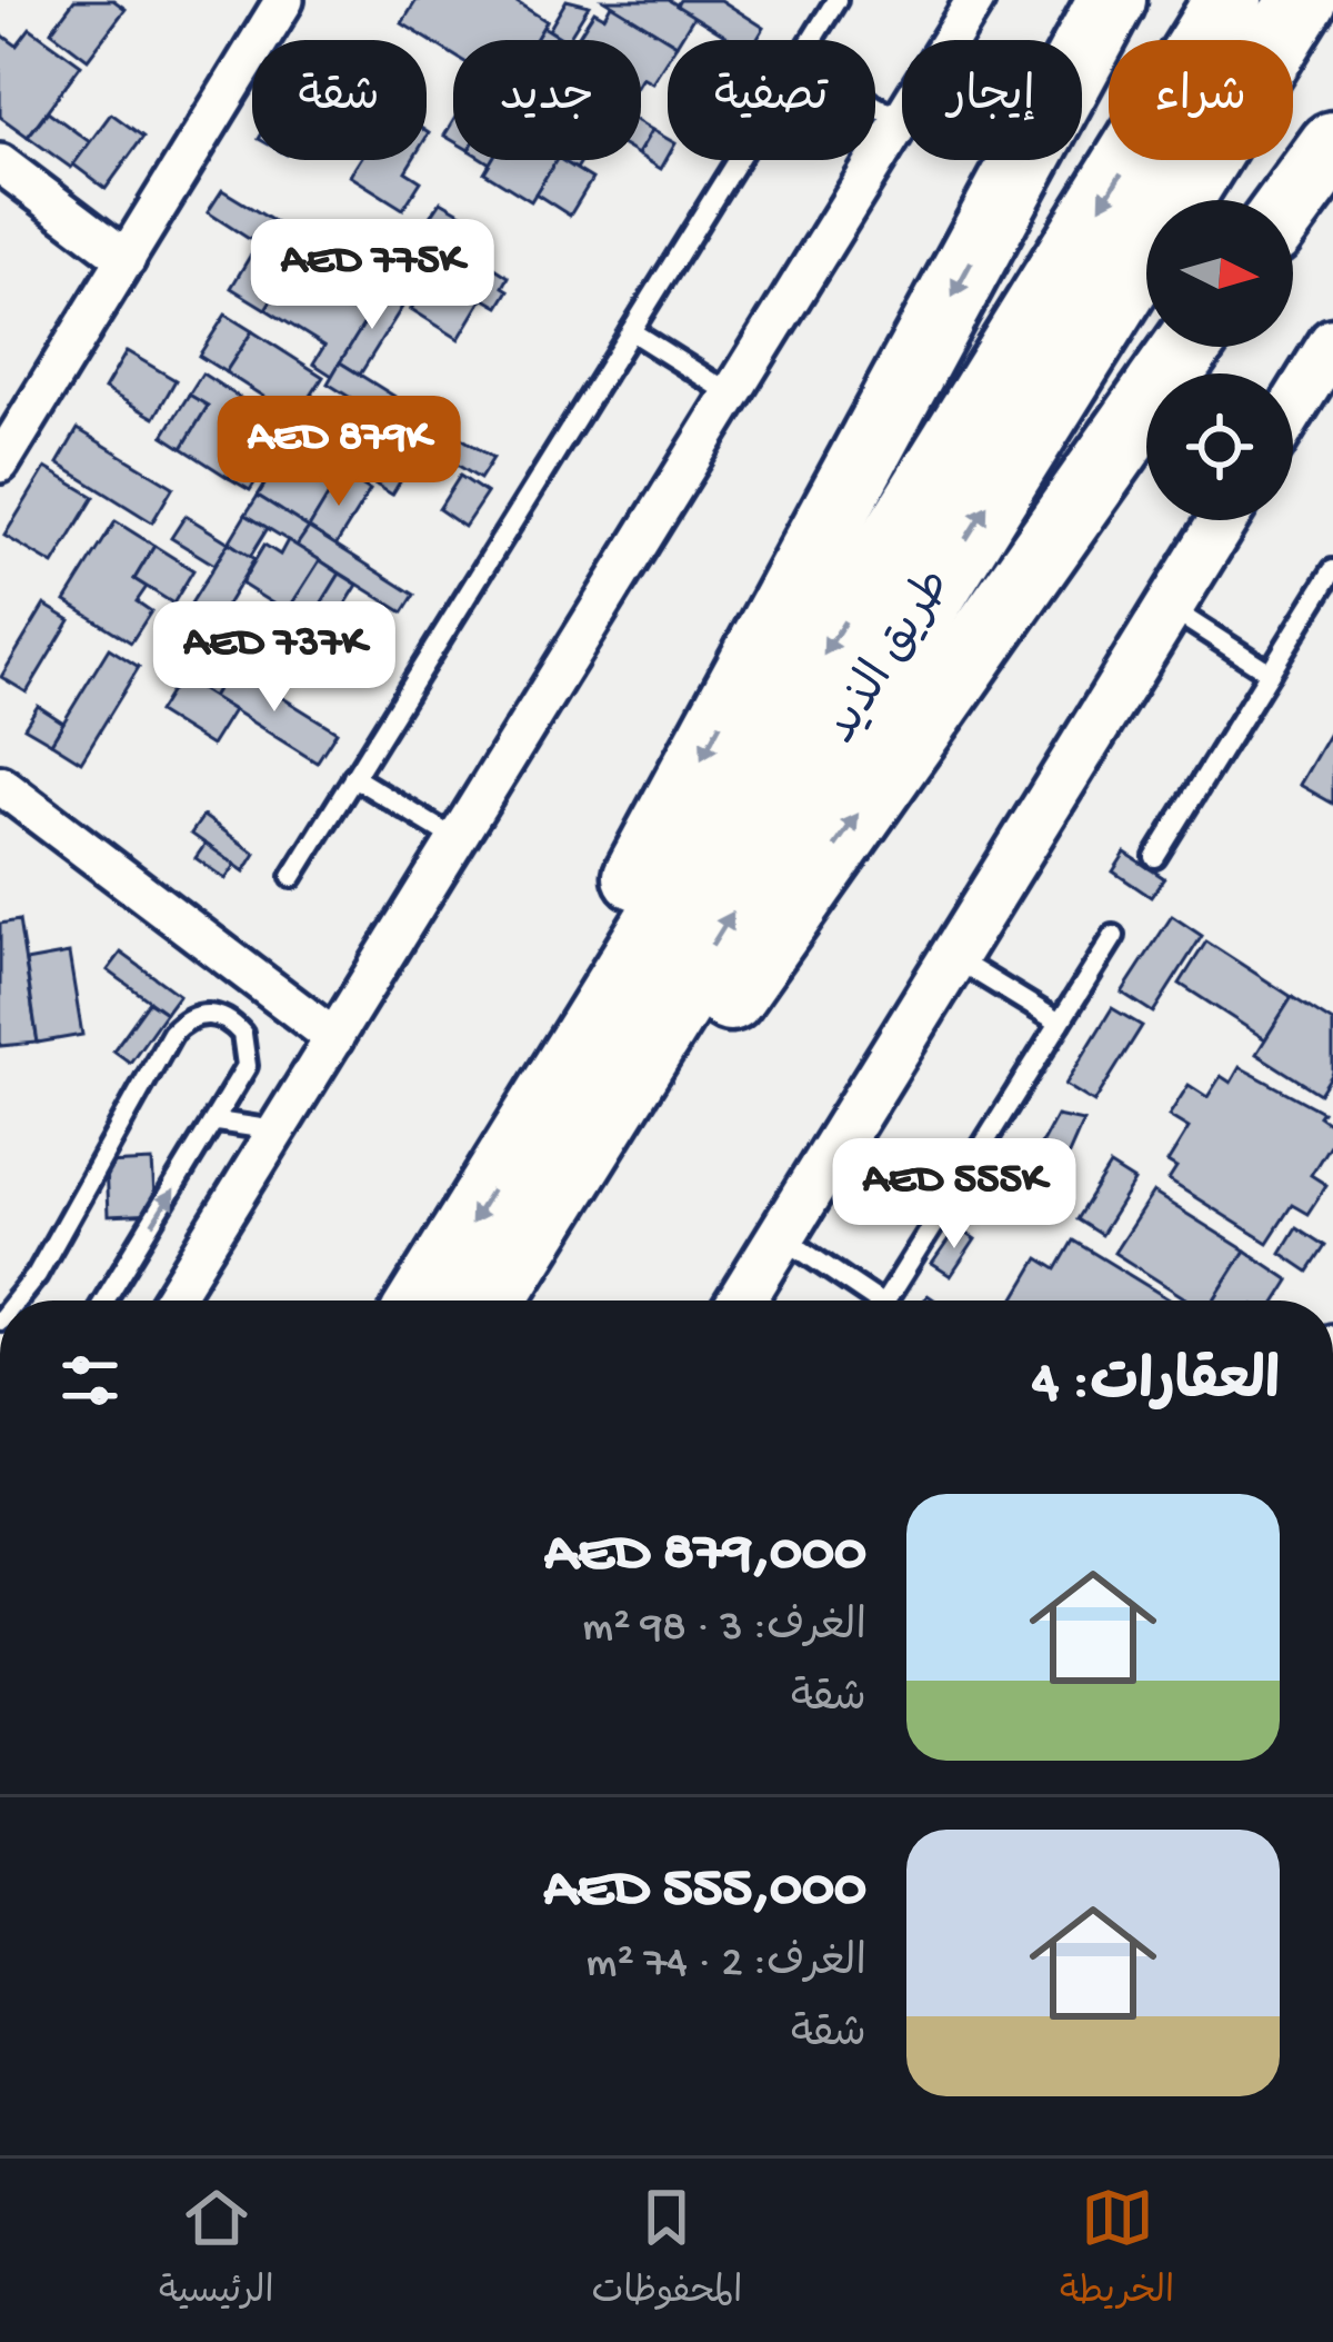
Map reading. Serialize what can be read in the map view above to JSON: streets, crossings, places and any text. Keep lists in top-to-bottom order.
{
  "streets": {
    "highway": ["طريق الذيد"]
  },
  "north": "right",
  "page": {
    "chip": [
      "شراء",
      "إيجار",
      "تصفية",
      "جديد",
      "شقة"
    ],
    "price": [
      "AED 775K",
      "AED 879K",
      "AED 737K",
      "AED 555K"
    ],
    "heading": "العقارات: 4",
    "list": [
      {
        "name": "AED 879,000",
        "note": "الغرف: 3 · 98 m² · شقة"
      },
      {
        "name": "AED 555,000",
        "note": "الغرف: 2 · 74 m² · شقة"
      }
    ],
    "tabs": ["الخريطة", "المحفوظات", "الرئيسية"]
  }
}
